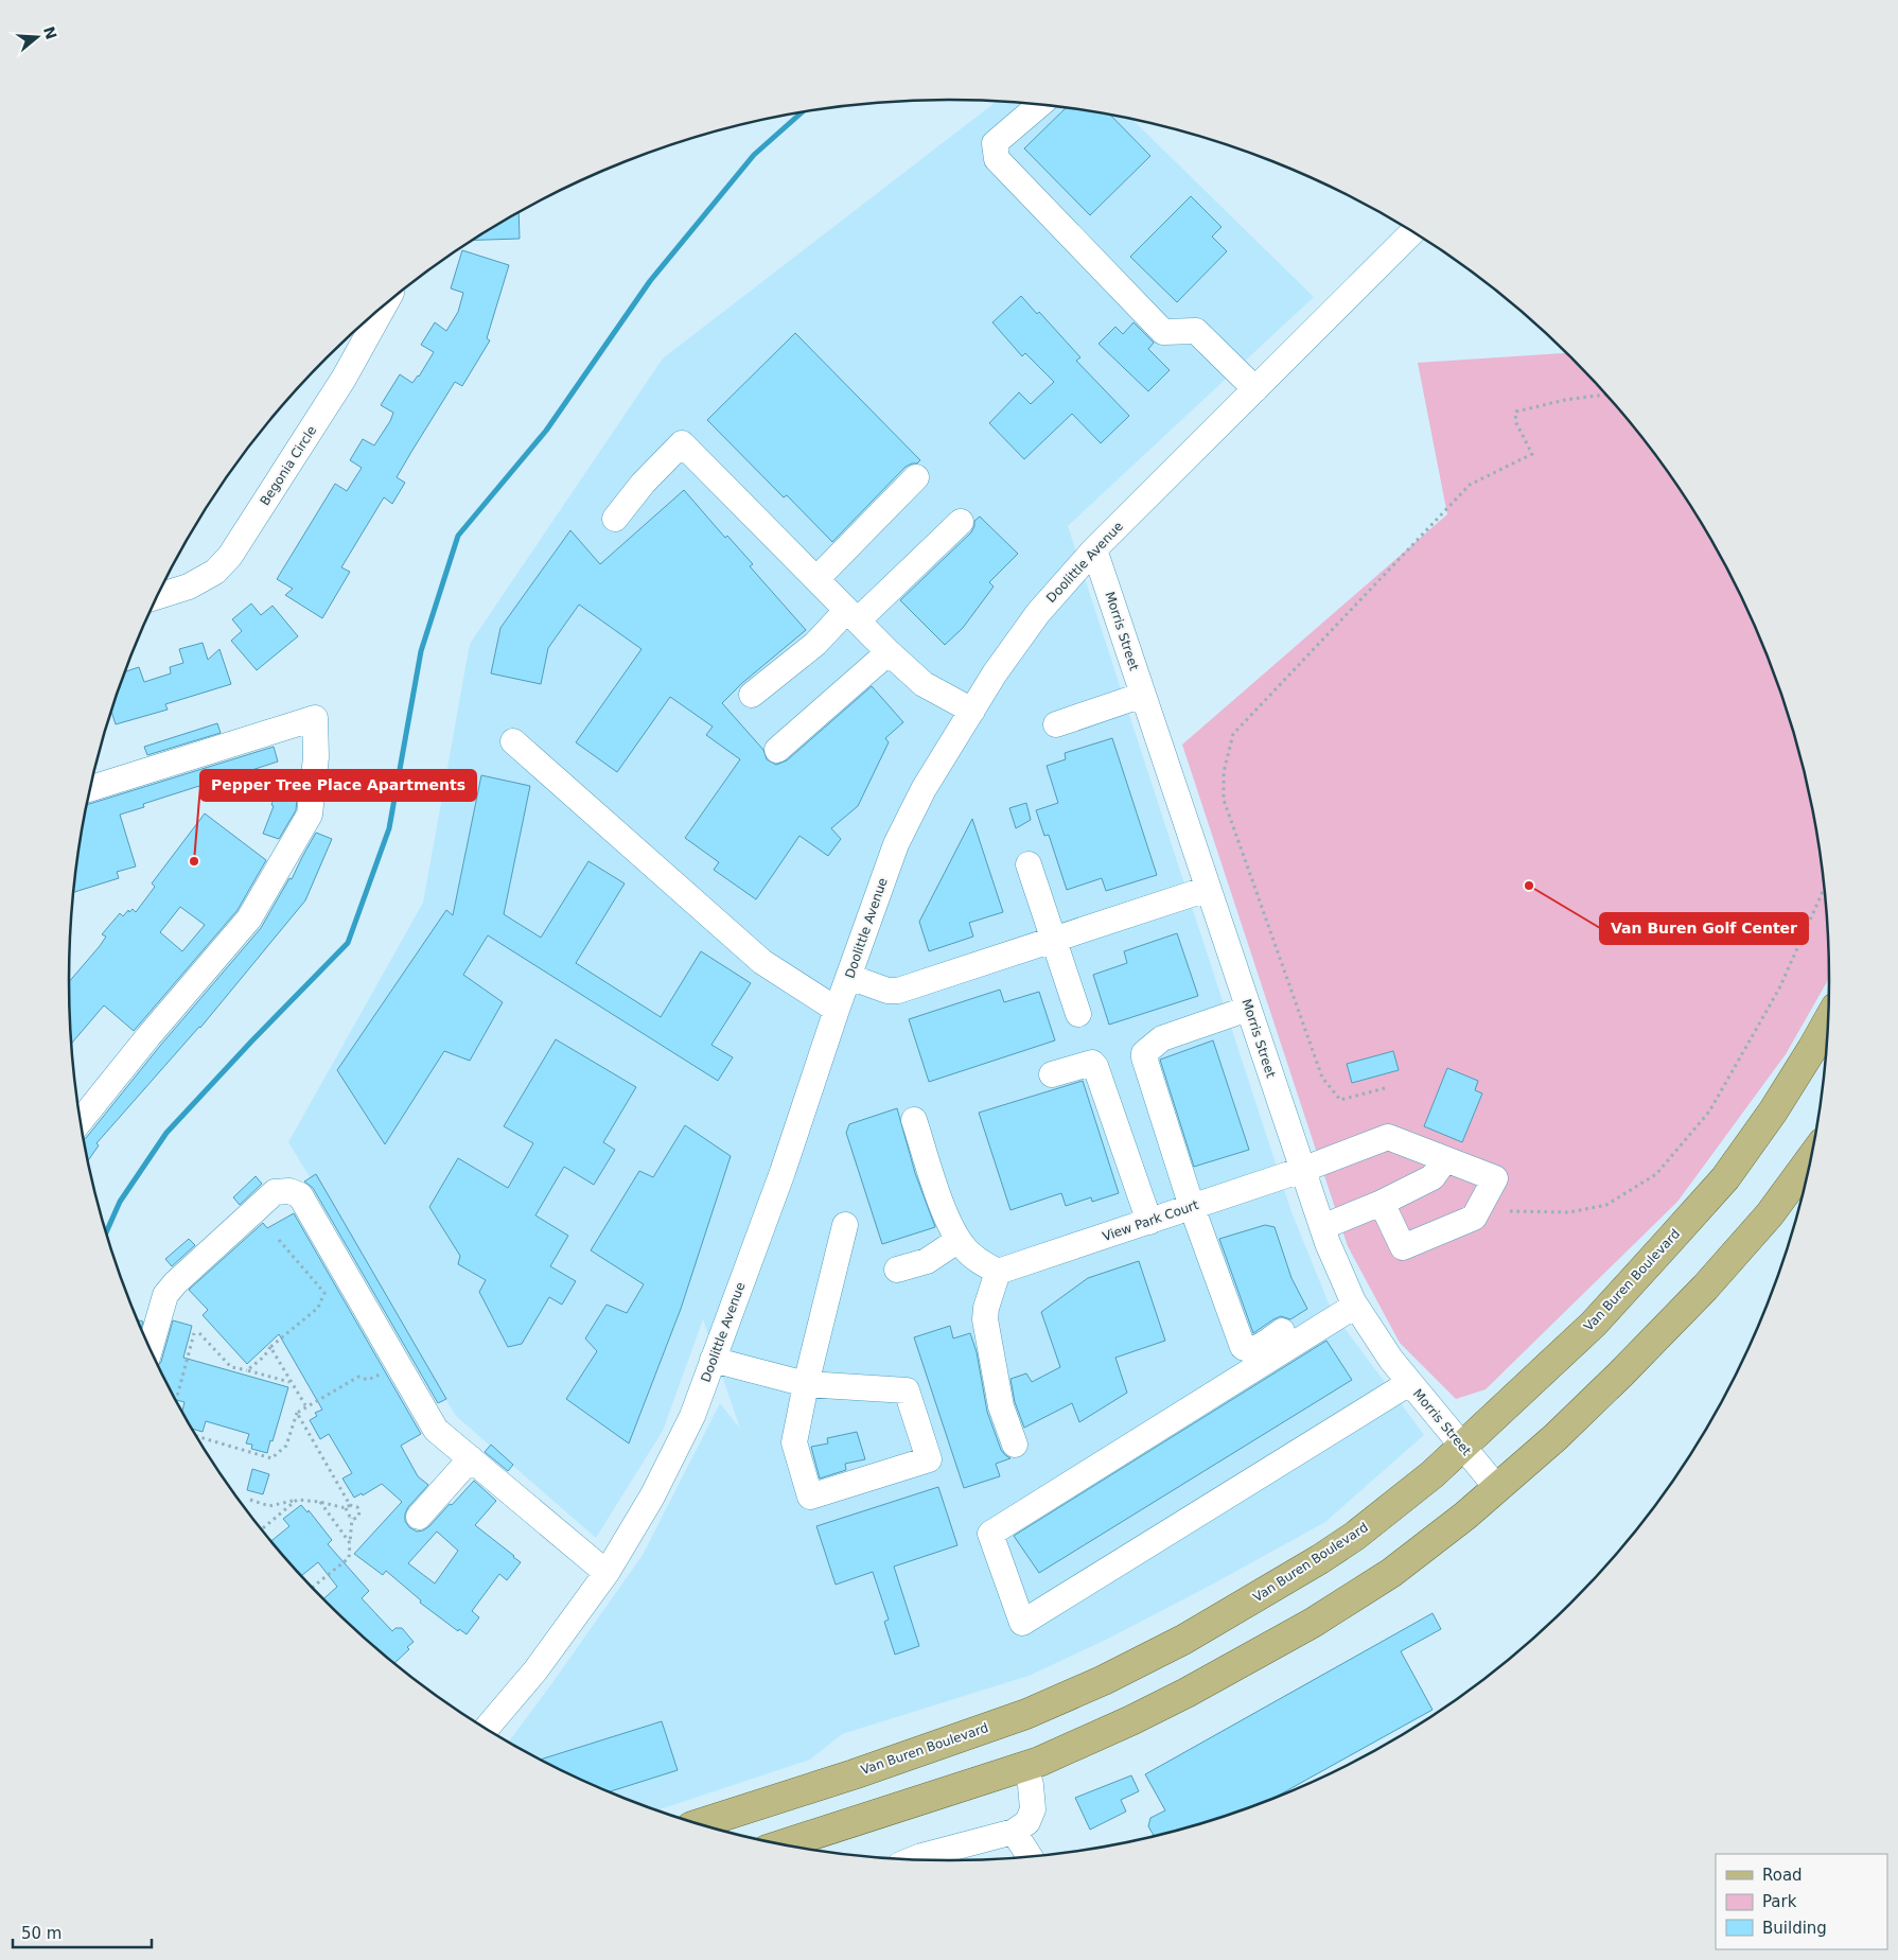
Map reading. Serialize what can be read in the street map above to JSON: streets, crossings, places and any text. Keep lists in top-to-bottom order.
{
  "streets": {
    "main road": ["Van Buren Boulevard"],
    "street": [
      "Begonia Circle",
      "Doolittle Avenue",
      "Morris Street",
      "View Park Court"
    ]
  },
  "crossings": [
    ["Doolittle Avenue", "Morris Street"],
    ["Morris Street", "View Park Court"],
    ["Morris Street", "Van Buren Boulevard"]
  ],
  "places": ["Pepper Tree Place Apartments", "Van Buren Golf Center"],
  "legend": ["Road", "Park", "Building"],
  "scale_bar": "50 m",
  "north": "right"
}
